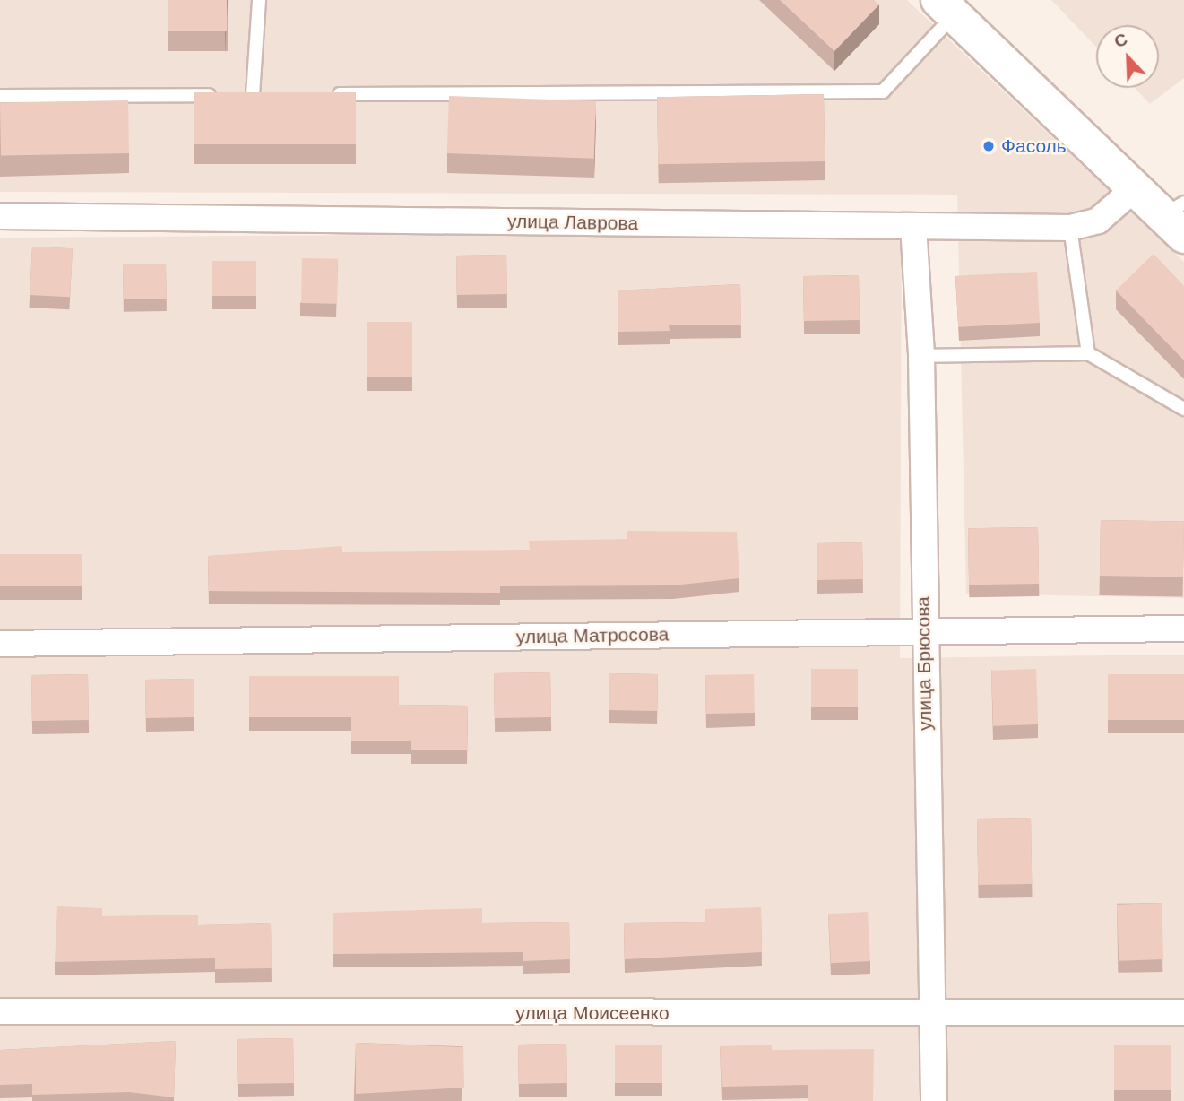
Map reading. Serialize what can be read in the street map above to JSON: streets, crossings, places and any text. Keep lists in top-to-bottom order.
{
  "streets": {
    "street": [
      "улица Лаврова",
      "улица Матросова",
      "улица Брюсова",
      "улица Моисеенко"
    ]
  },
  "crossings": [
    ["улица Лаврова", "улица Брюсова"],
    ["улица Матросова", "улица Брюсова"],
    ["улица Брюсова", "улица Моисеенко"]
  ],
  "places": ["Фасоль"],
  "north": "top left"
}
